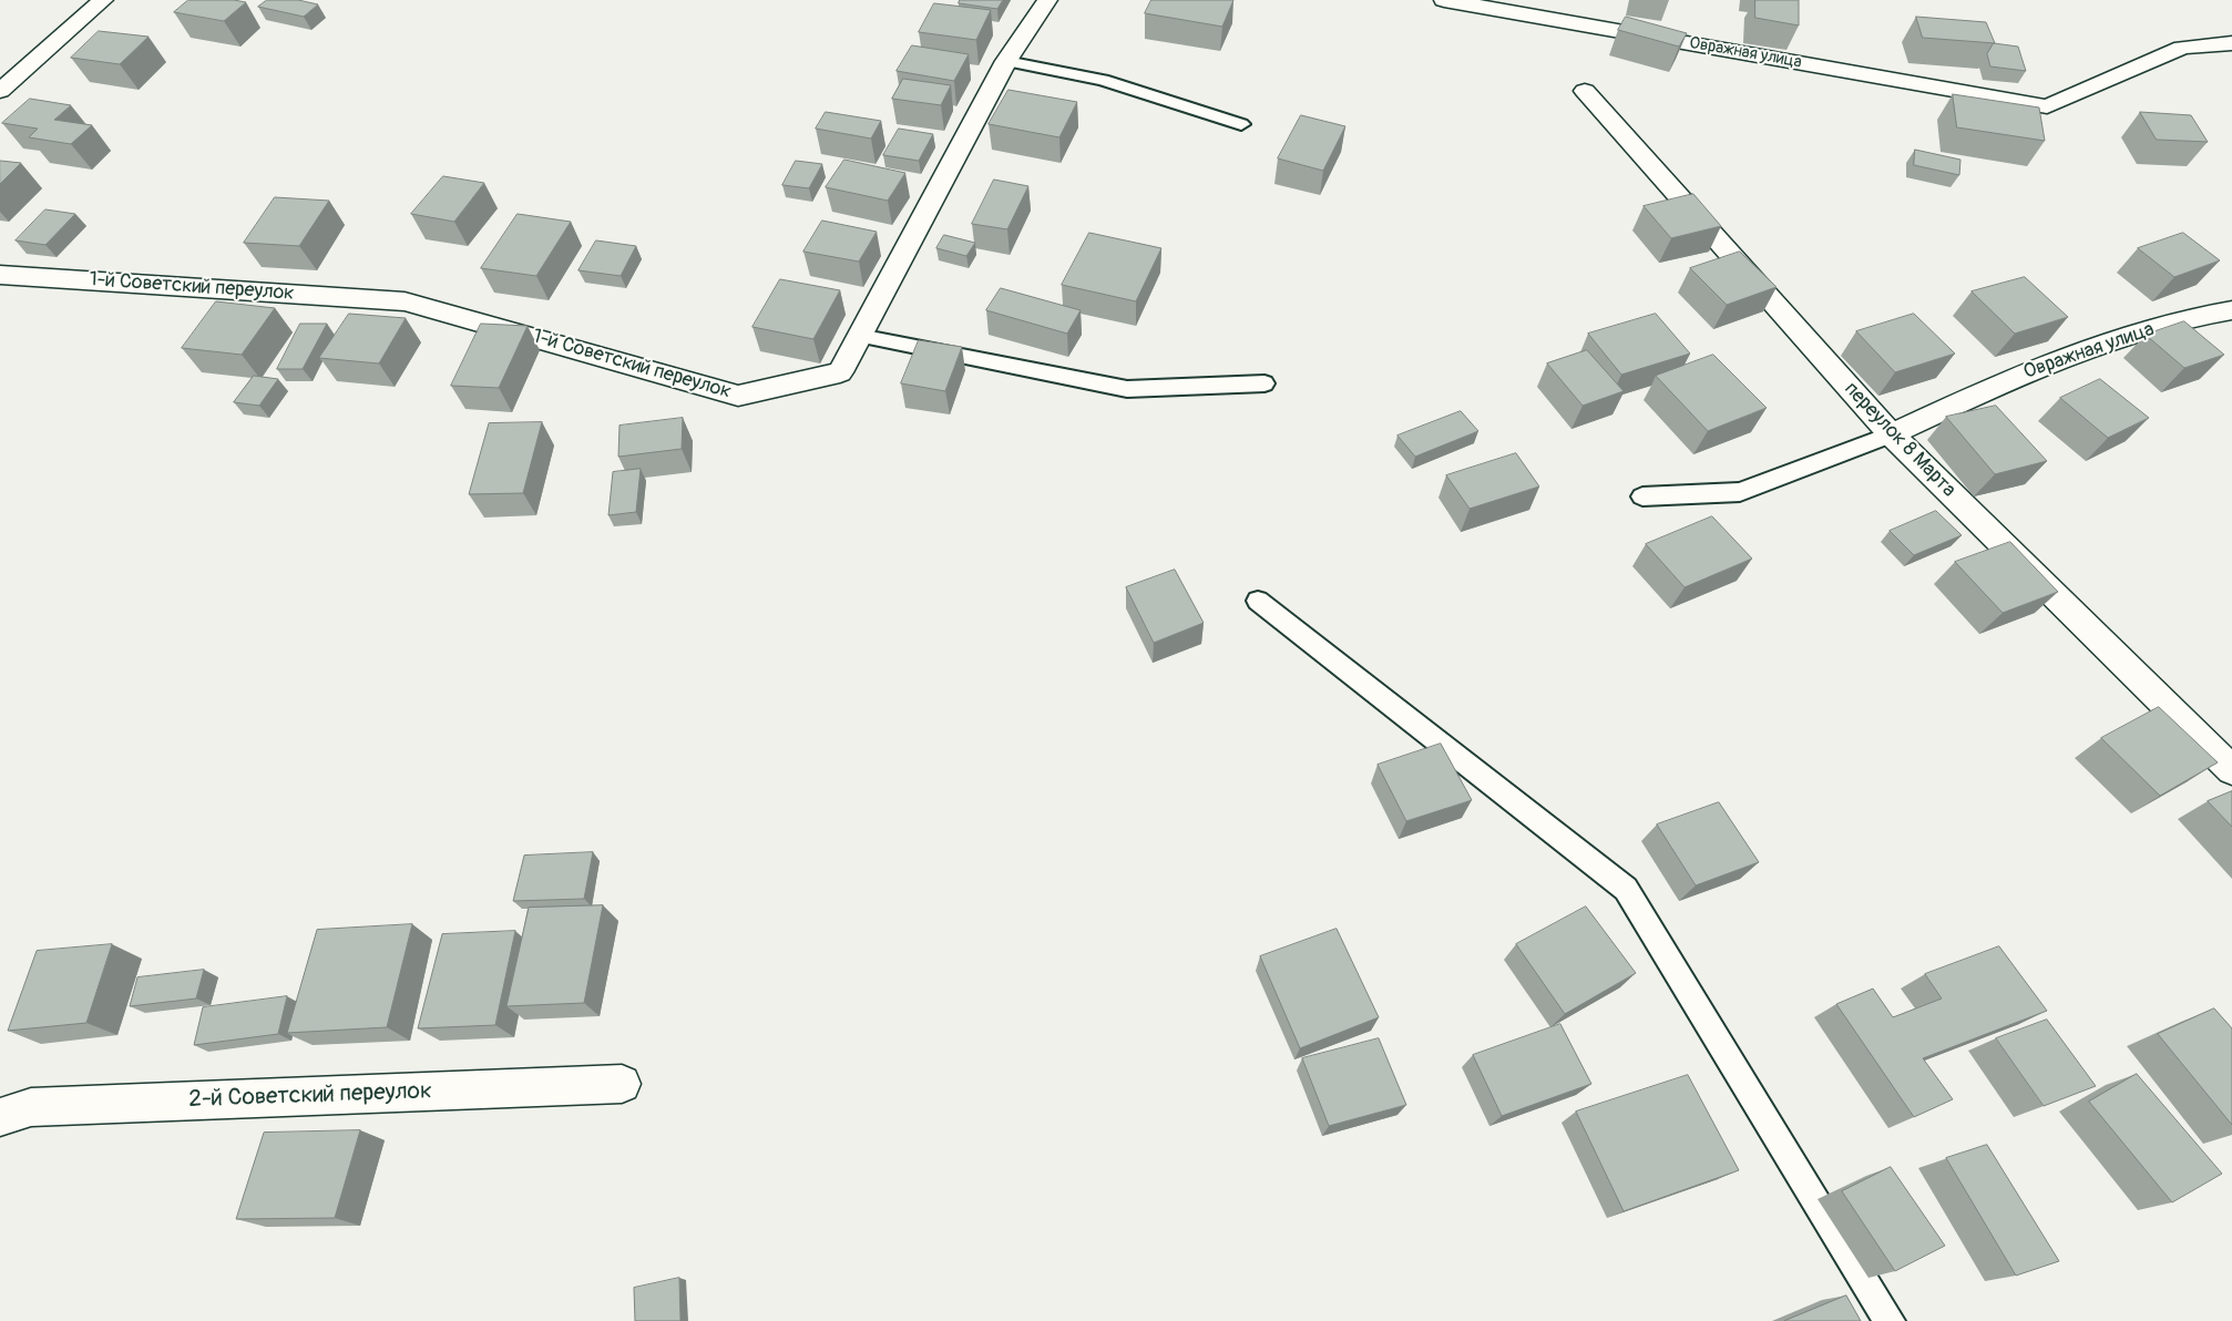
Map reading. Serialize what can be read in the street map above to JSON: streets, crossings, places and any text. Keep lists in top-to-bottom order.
{
  "streets": {
    "street": [
      "Овражная улица",
      "1-й Советский переулок",
      "переулок 8 Марта",
      "2-й Советский переулок"
    ]
  },
  "crossings": [
    ["Овражная улица", "переулок 8 Марта"]
  ]
}
